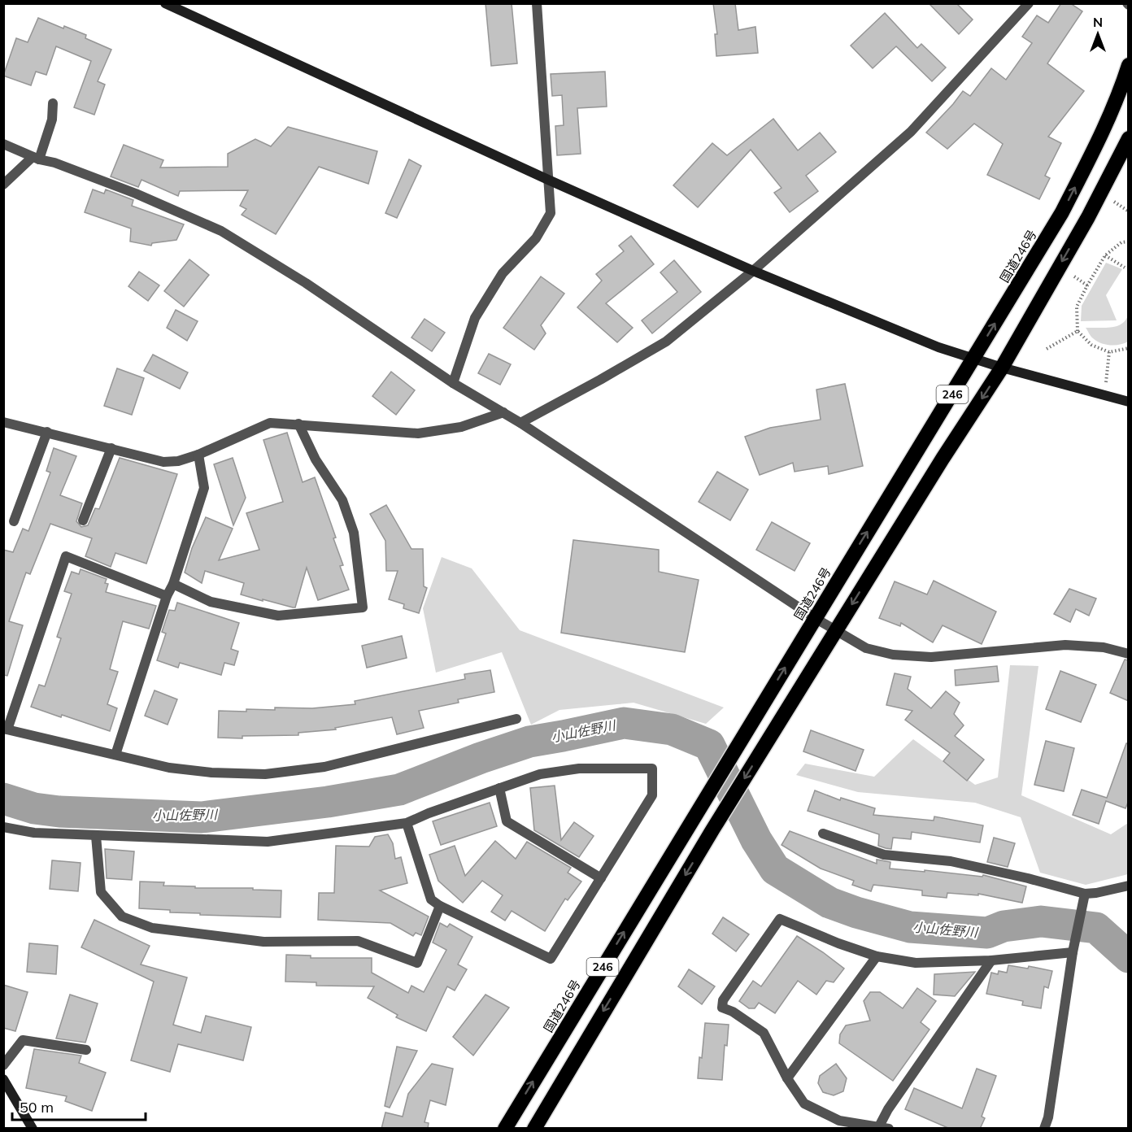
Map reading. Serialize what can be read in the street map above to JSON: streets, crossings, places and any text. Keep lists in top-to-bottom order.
{
  "streets": {
    "highway": ["国道246号", "246"]
  },
  "water": ["小山佐野川"],
  "scale_bar": "50 m",
  "north": "top"
}
